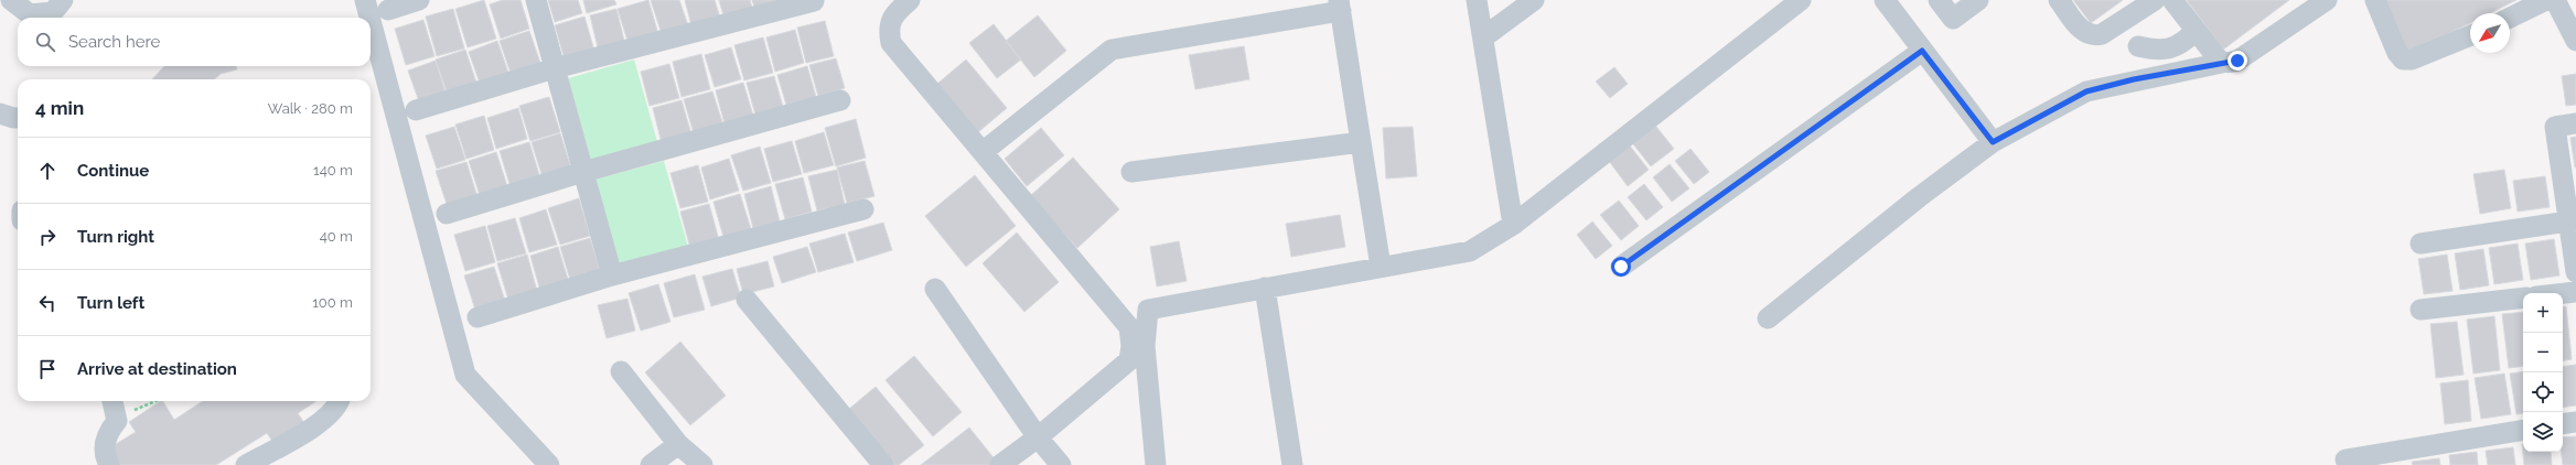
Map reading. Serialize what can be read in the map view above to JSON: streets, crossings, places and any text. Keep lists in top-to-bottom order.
{
  "north": "bottom left",
  "page": {
    "search": "Search here",
    "heading": ["4 min", "Walk · 280 m"],
    "list": [
      ["Continue", "140 m"],
      ["Turn right", "40 m"],
      ["Turn left", "100 m"],
      "Arrive at destination"
    ],
    "map_buttons": ["+", "−"]
  }
}
